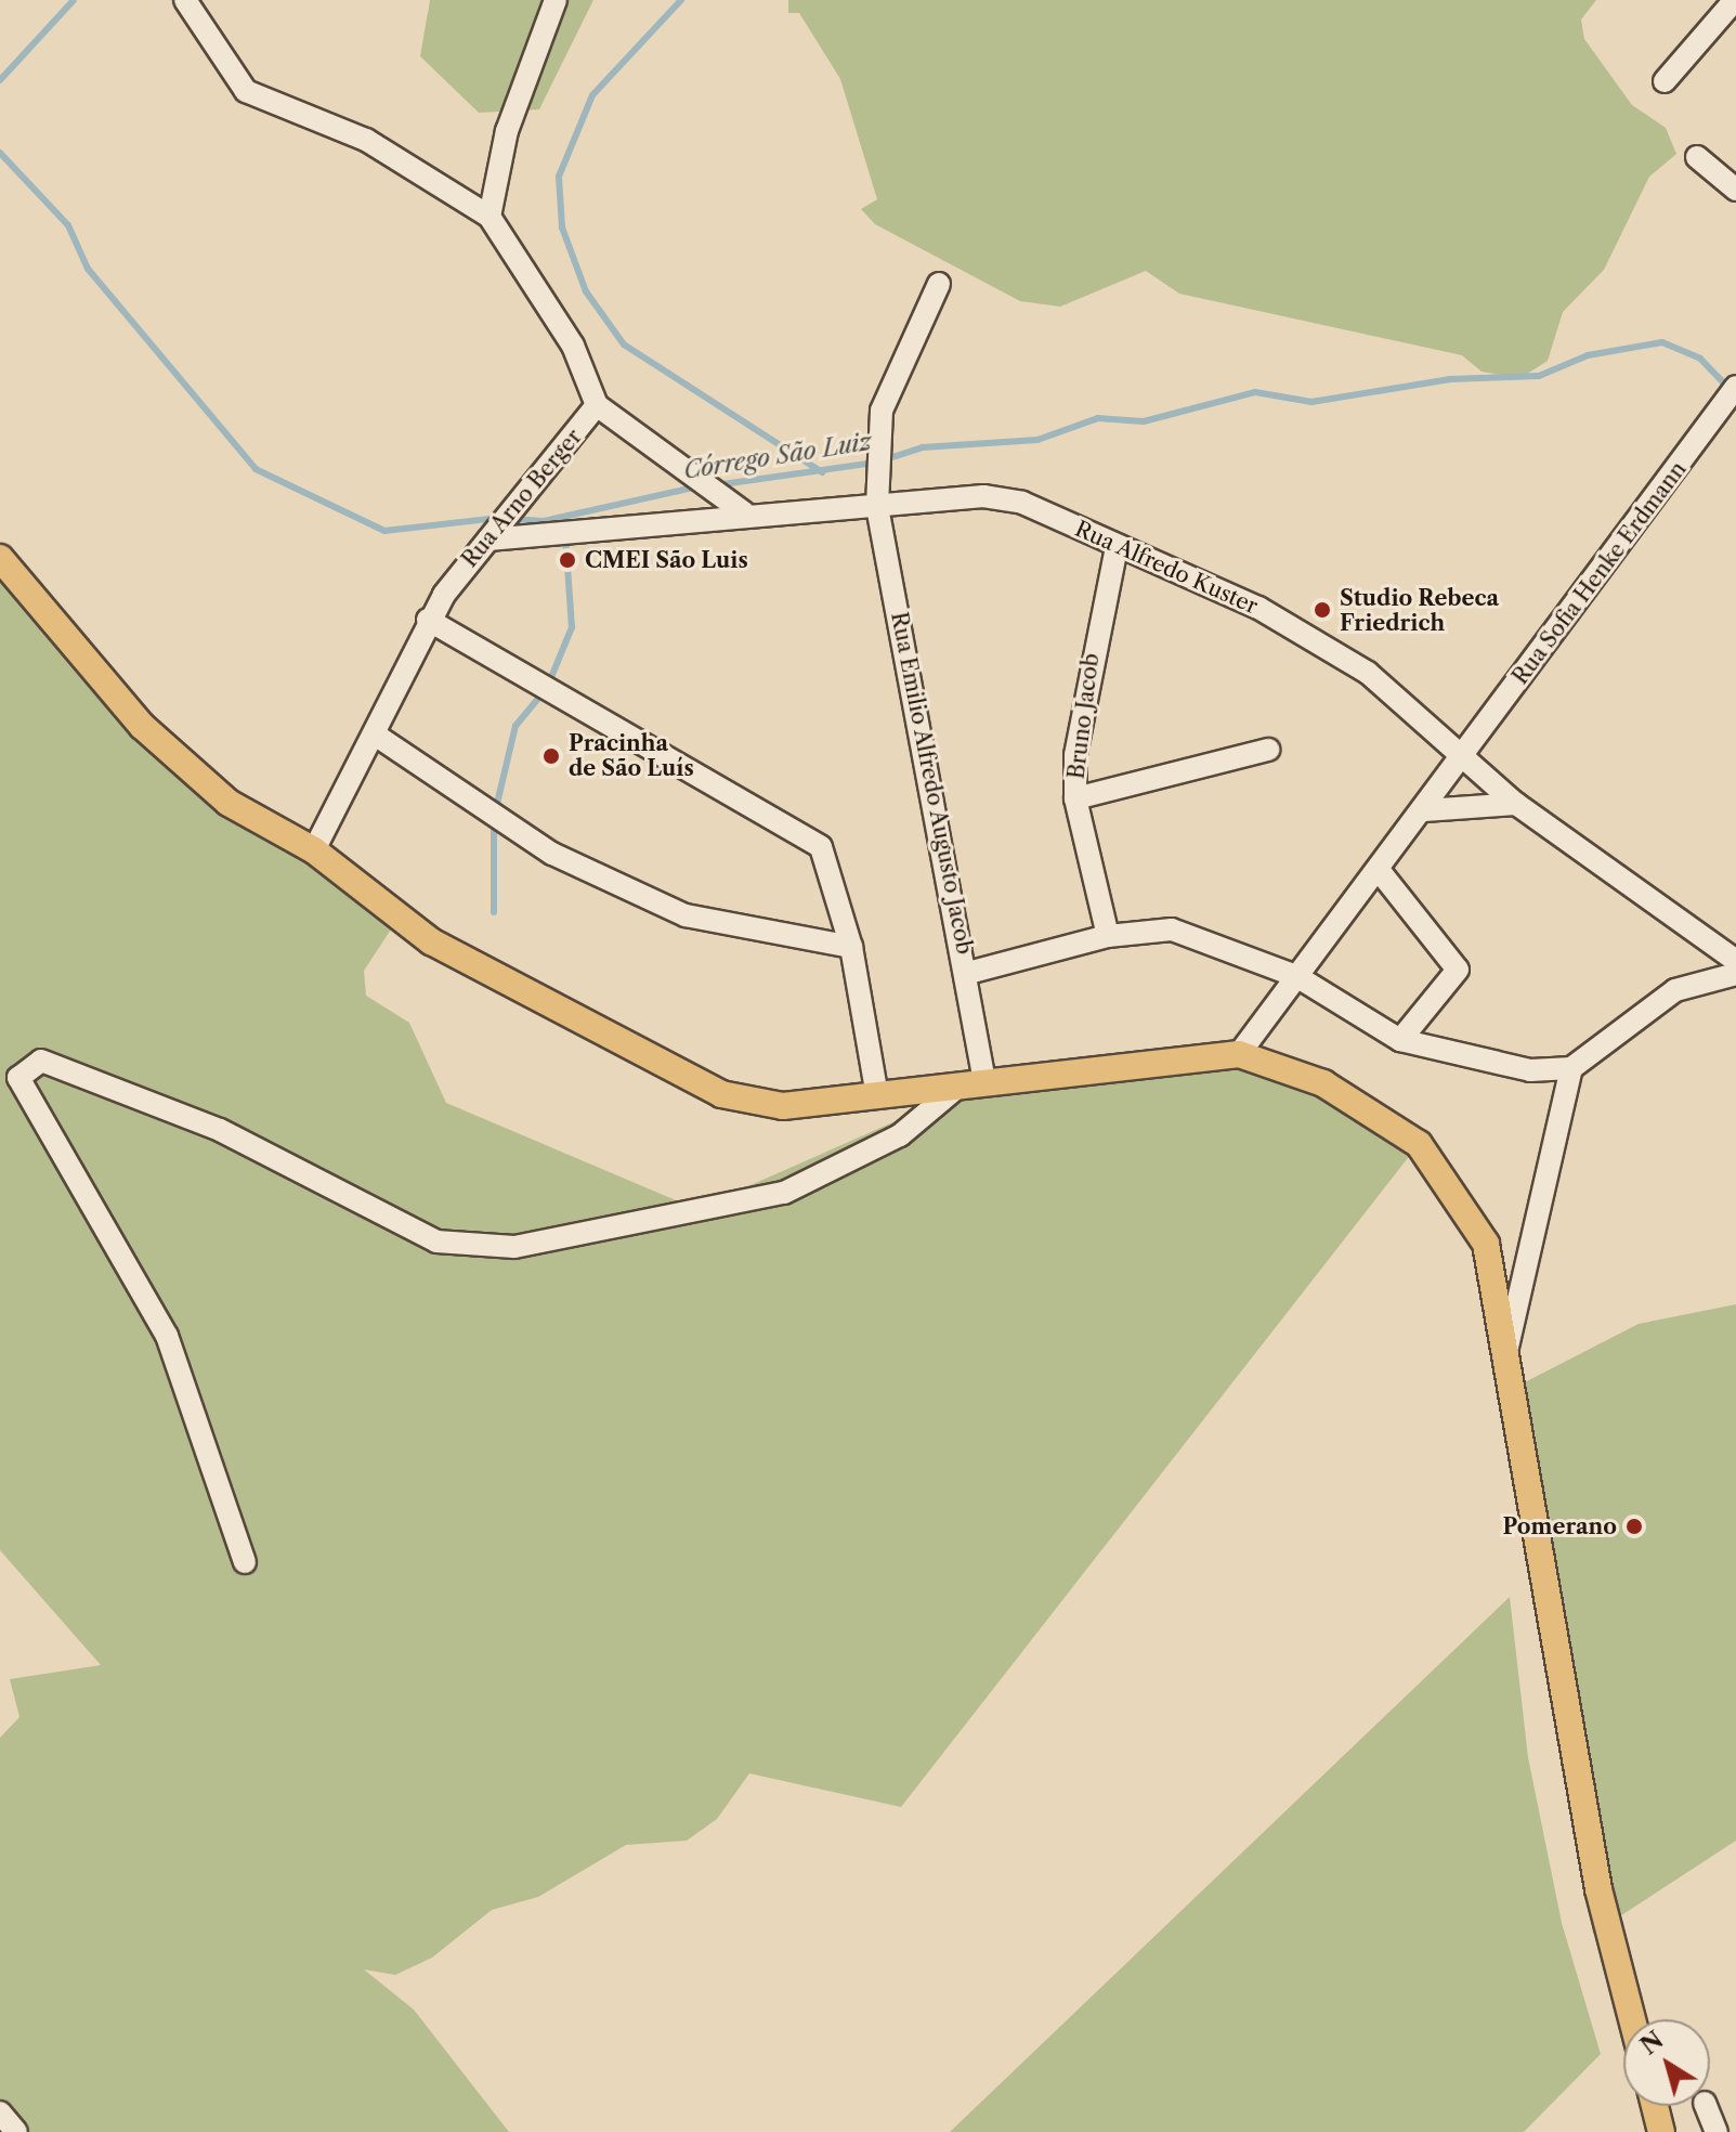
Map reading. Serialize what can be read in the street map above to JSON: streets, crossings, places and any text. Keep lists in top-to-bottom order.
{
  "streets": {
    "street": [
      "Rua Arno Berger",
      "Rua Alfredo Kuster",
      "Rua Sofia Henke Erdmann",
      "Bruno Jacob",
      "Rua Emilio Alfredo Augusto Jacob"
    ]
  },
  "crossings": [
    ["Rua Arno Berger", "Rua Alfredo Kuster"],
    ["Rua Alfredo Kuster", "Rua Sofia Henke Erdmann"],
    ["Rua Alfredo Kuster", "Bruno Jacob"],
    ["Rua Alfredo Kuster", "Rua Emilio Alfredo Augusto Jacob"]
  ],
  "water": ["Córrego São Luiz"],
  "places": [
    "CMEI São Luis",
    "Studio Rebeca Friedrich",
    "Pracinha de São Luís",
    "Pomerano"
  ],
  "north": "top left"
}
